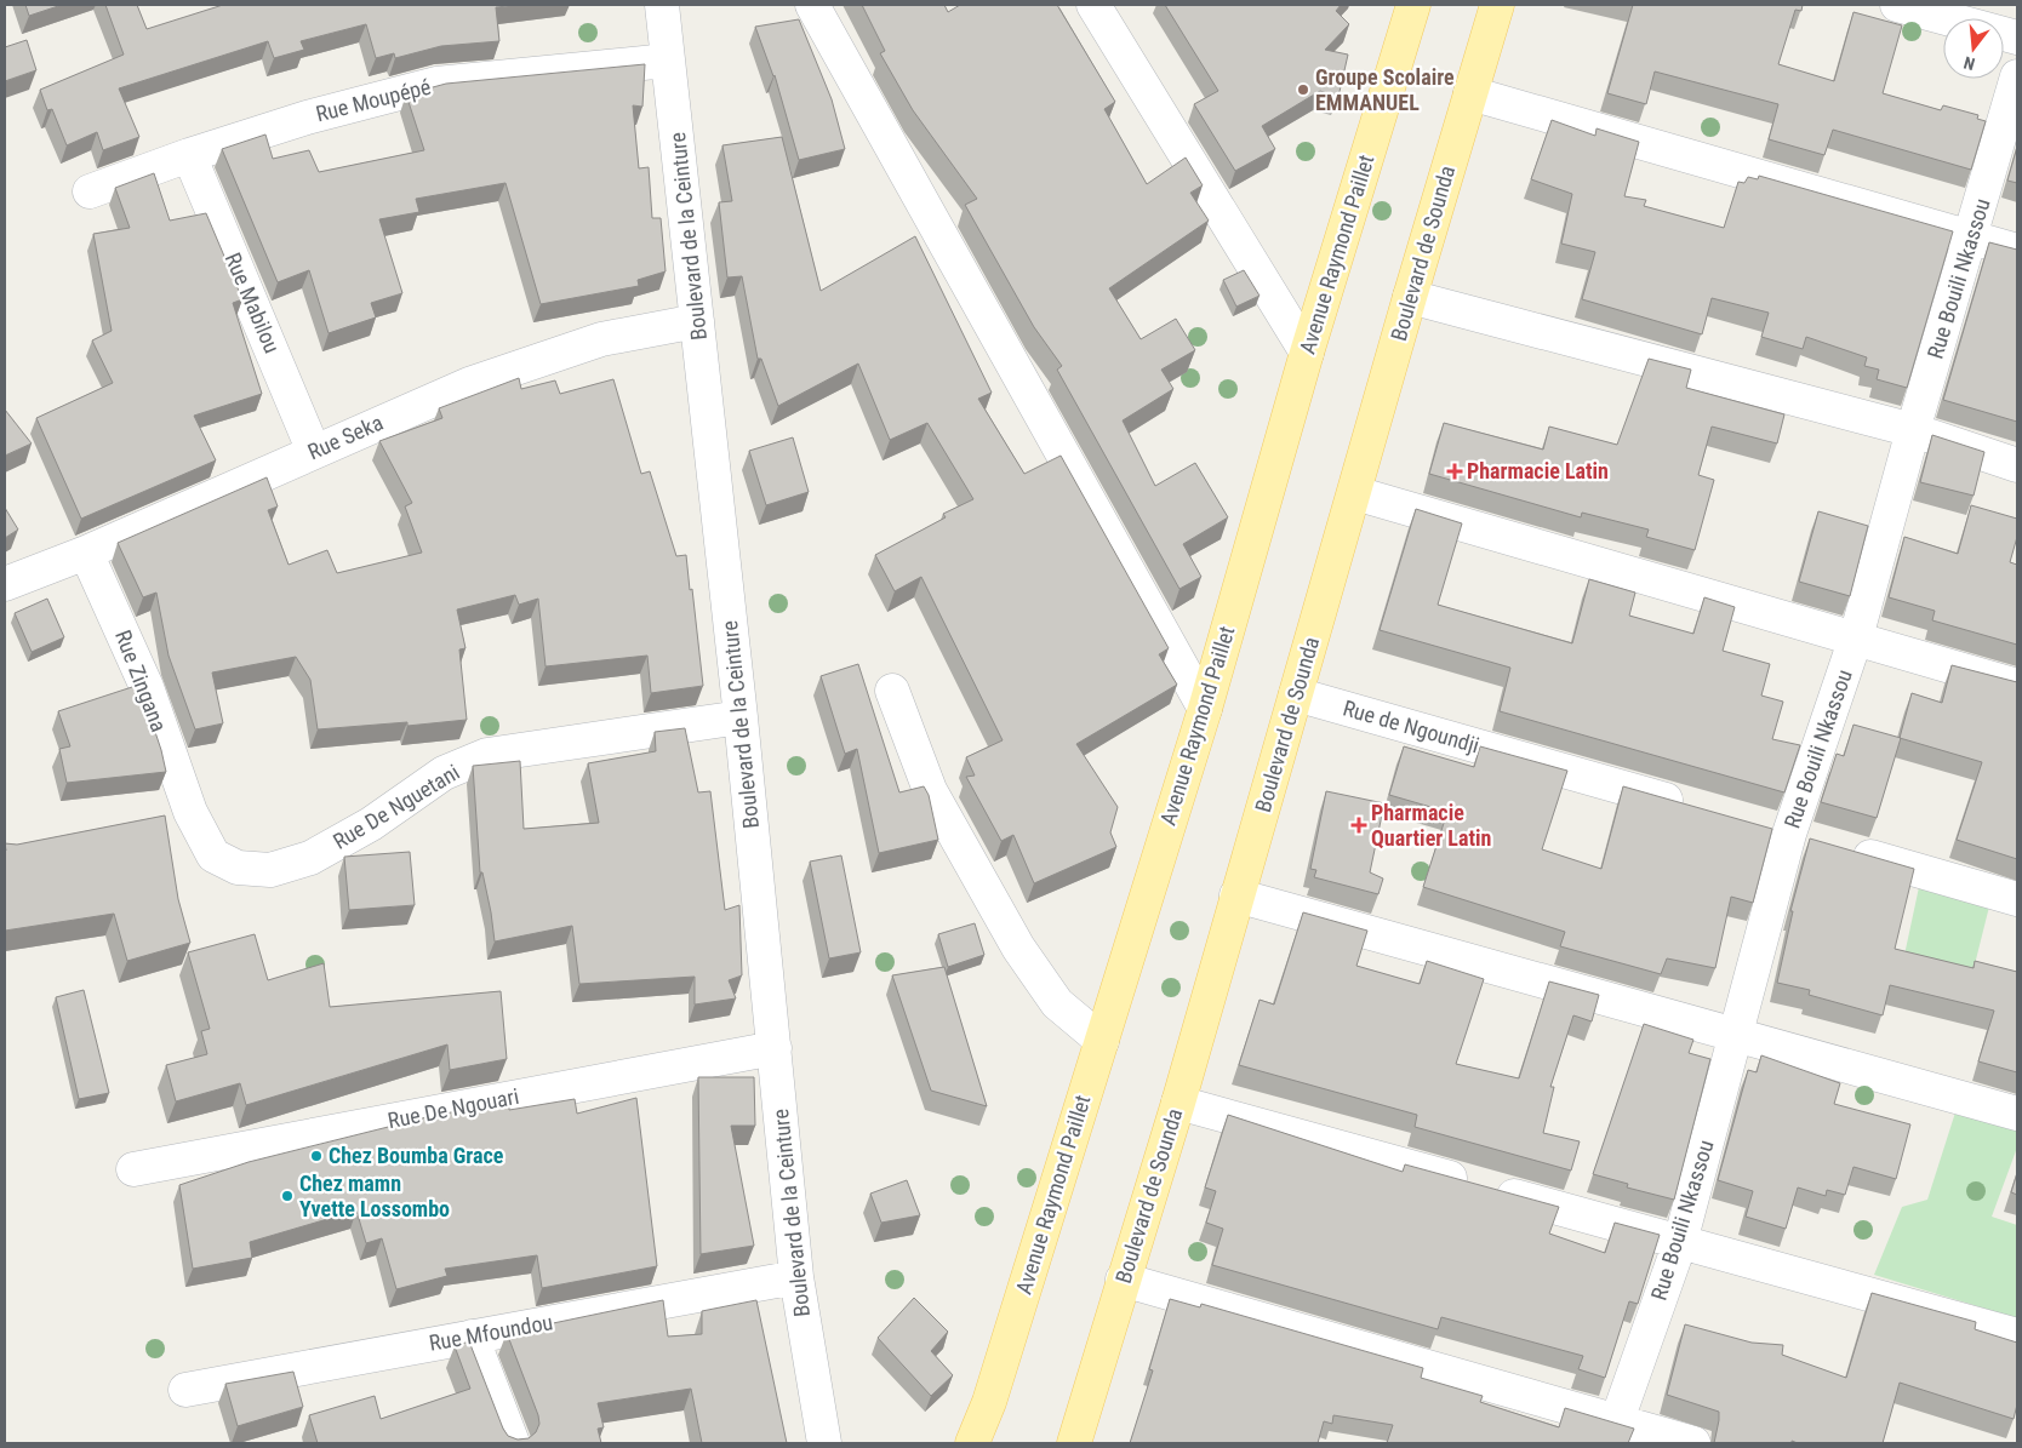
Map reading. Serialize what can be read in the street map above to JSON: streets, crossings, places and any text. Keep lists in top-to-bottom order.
{
  "streets": {
    "main road": ["Boulevard de Sounda", "Avenue Raymond Paillet"],
    "street": [
      "Rue Moupépé",
      "Boulevard de la Ceinture",
      "Rue Bouili Nkassou",
      "Rue Mabilou",
      "Rue Seka",
      "Rue Zingana",
      "Rue de Ngoundji",
      "Rue De Nguetani",
      "Rue De Ngouari",
      "Rue Mfoundou"
    ]
  },
  "crossings": [
    ["Rue Moupépé", "Boulevard de la Ceinture"],
    ["Rue Moupépé", "Rue Mabilou"],
    ["Boulevard de la Ceinture", "Rue Seka"],
    ["Boulevard de la Ceinture", "Rue De Nguetani"],
    ["Boulevard de la Ceinture", "Rue De Ngouari"],
    ["Boulevard de la Ceinture", "Rue Mfoundou"],
    ["Boulevard de Sounda", "Rue de Ngoundji"],
    ["Rue Mabilou", "Rue Seka"],
    ["Rue Seka", "Rue Zingana"],
    ["Rue Zingana", "Rue De Nguetani"]
  ],
  "places": {
    "other": ["Groupe Scolaire EMMANUEL", "Chez Boumba Grace", "Chez mamn Yvette Lossombo"],
    "health": ["Pharmacie Latin", "Pharmacie Quartier Latin"]
  },
  "north": "bottom"
}
